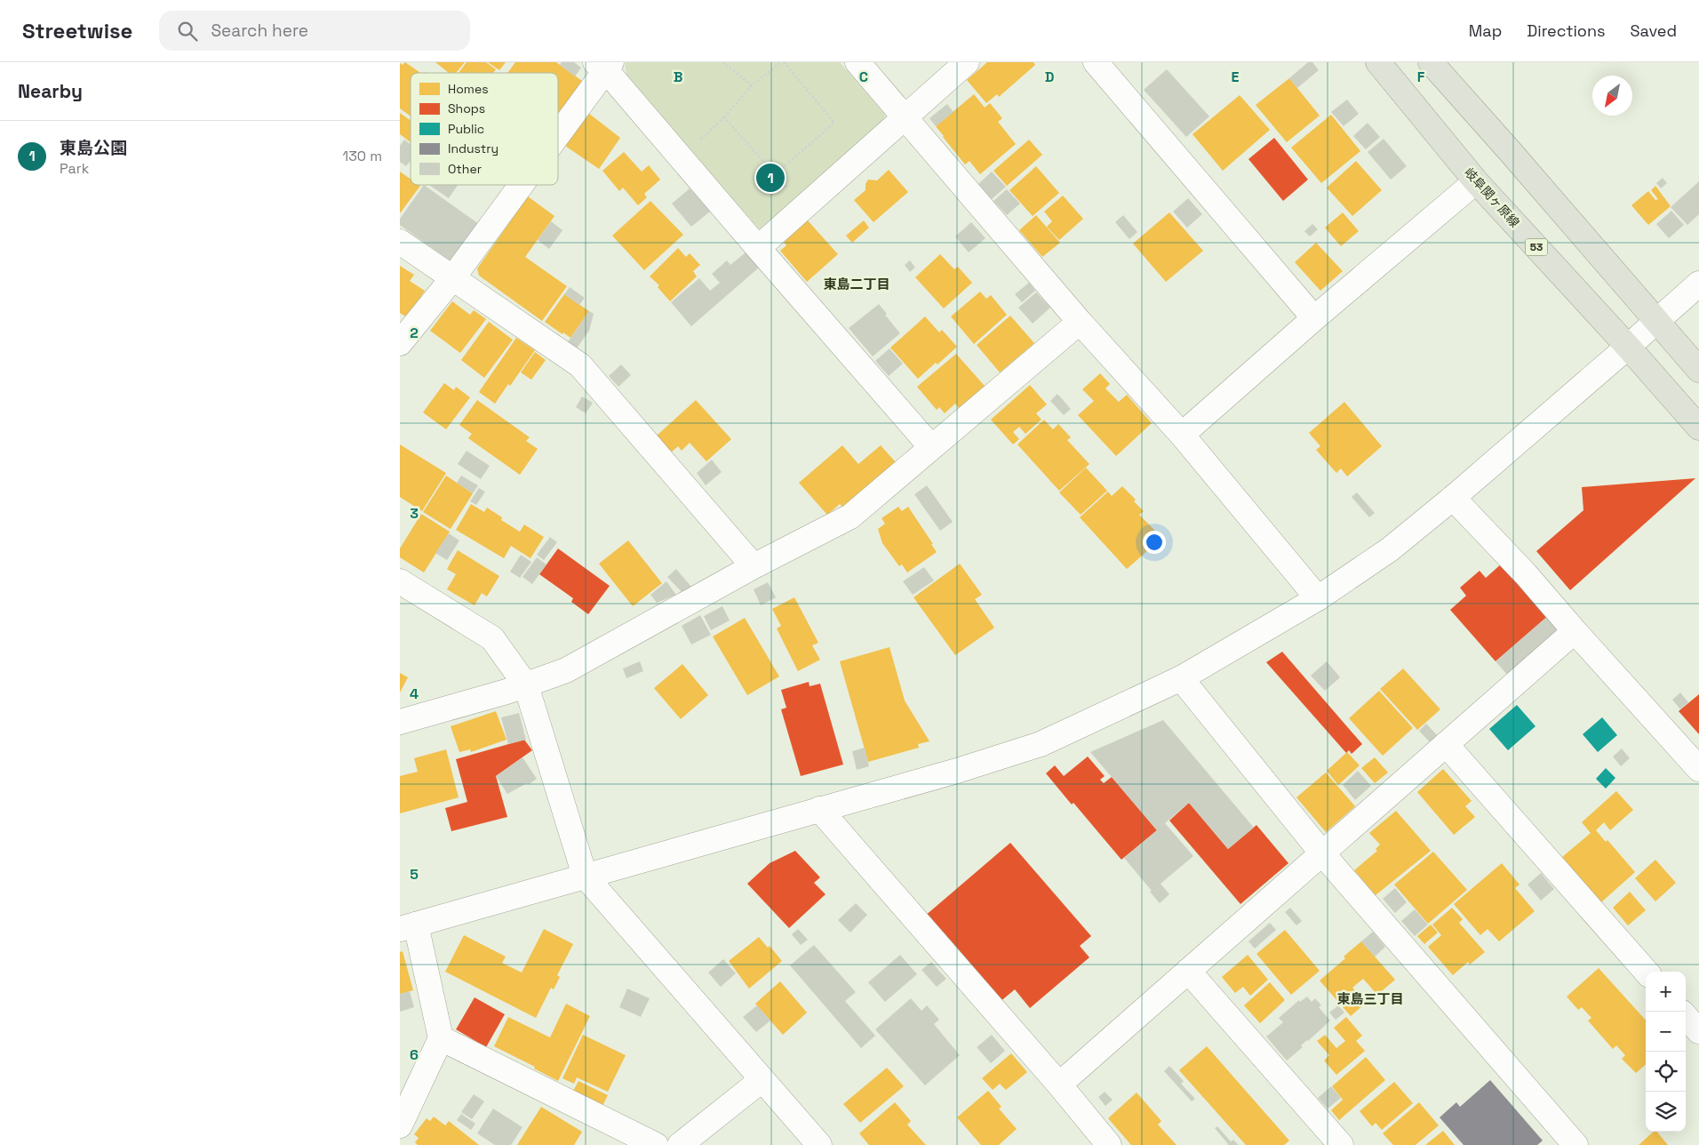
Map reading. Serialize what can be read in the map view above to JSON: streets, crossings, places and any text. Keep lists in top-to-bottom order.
{
  "streets": {
    "main road": ["岐阜関ヶ原線", "53"]
  },
  "districts": ["東島二丁目", "東島三丁目"],
  "legend": [
    "Homes",
    "Shops",
    "Public",
    "Industry",
    "Other"
  ],
  "north": "bottom left",
  "page": {
    "header": "Streetwise",
    "search": "Search here",
    "nav": ["Map", "Directions", "Saved"],
    "heading": "Nearby",
    "list": [
      {
        "mark": "1",
        "name": "東島公園",
        "note": "Park",
        "value": "130 m"
      }
    ],
    "pins": "1",
    "map_buttons": ["+", "−"]
  },
  "grid": {
    "columns": [
      "B",
      "C",
      "D",
      "E",
      "F"
    ],
    "rows": [
      "2",
      "3",
      "4",
      "5",
      "6"
    ]
  }
}
